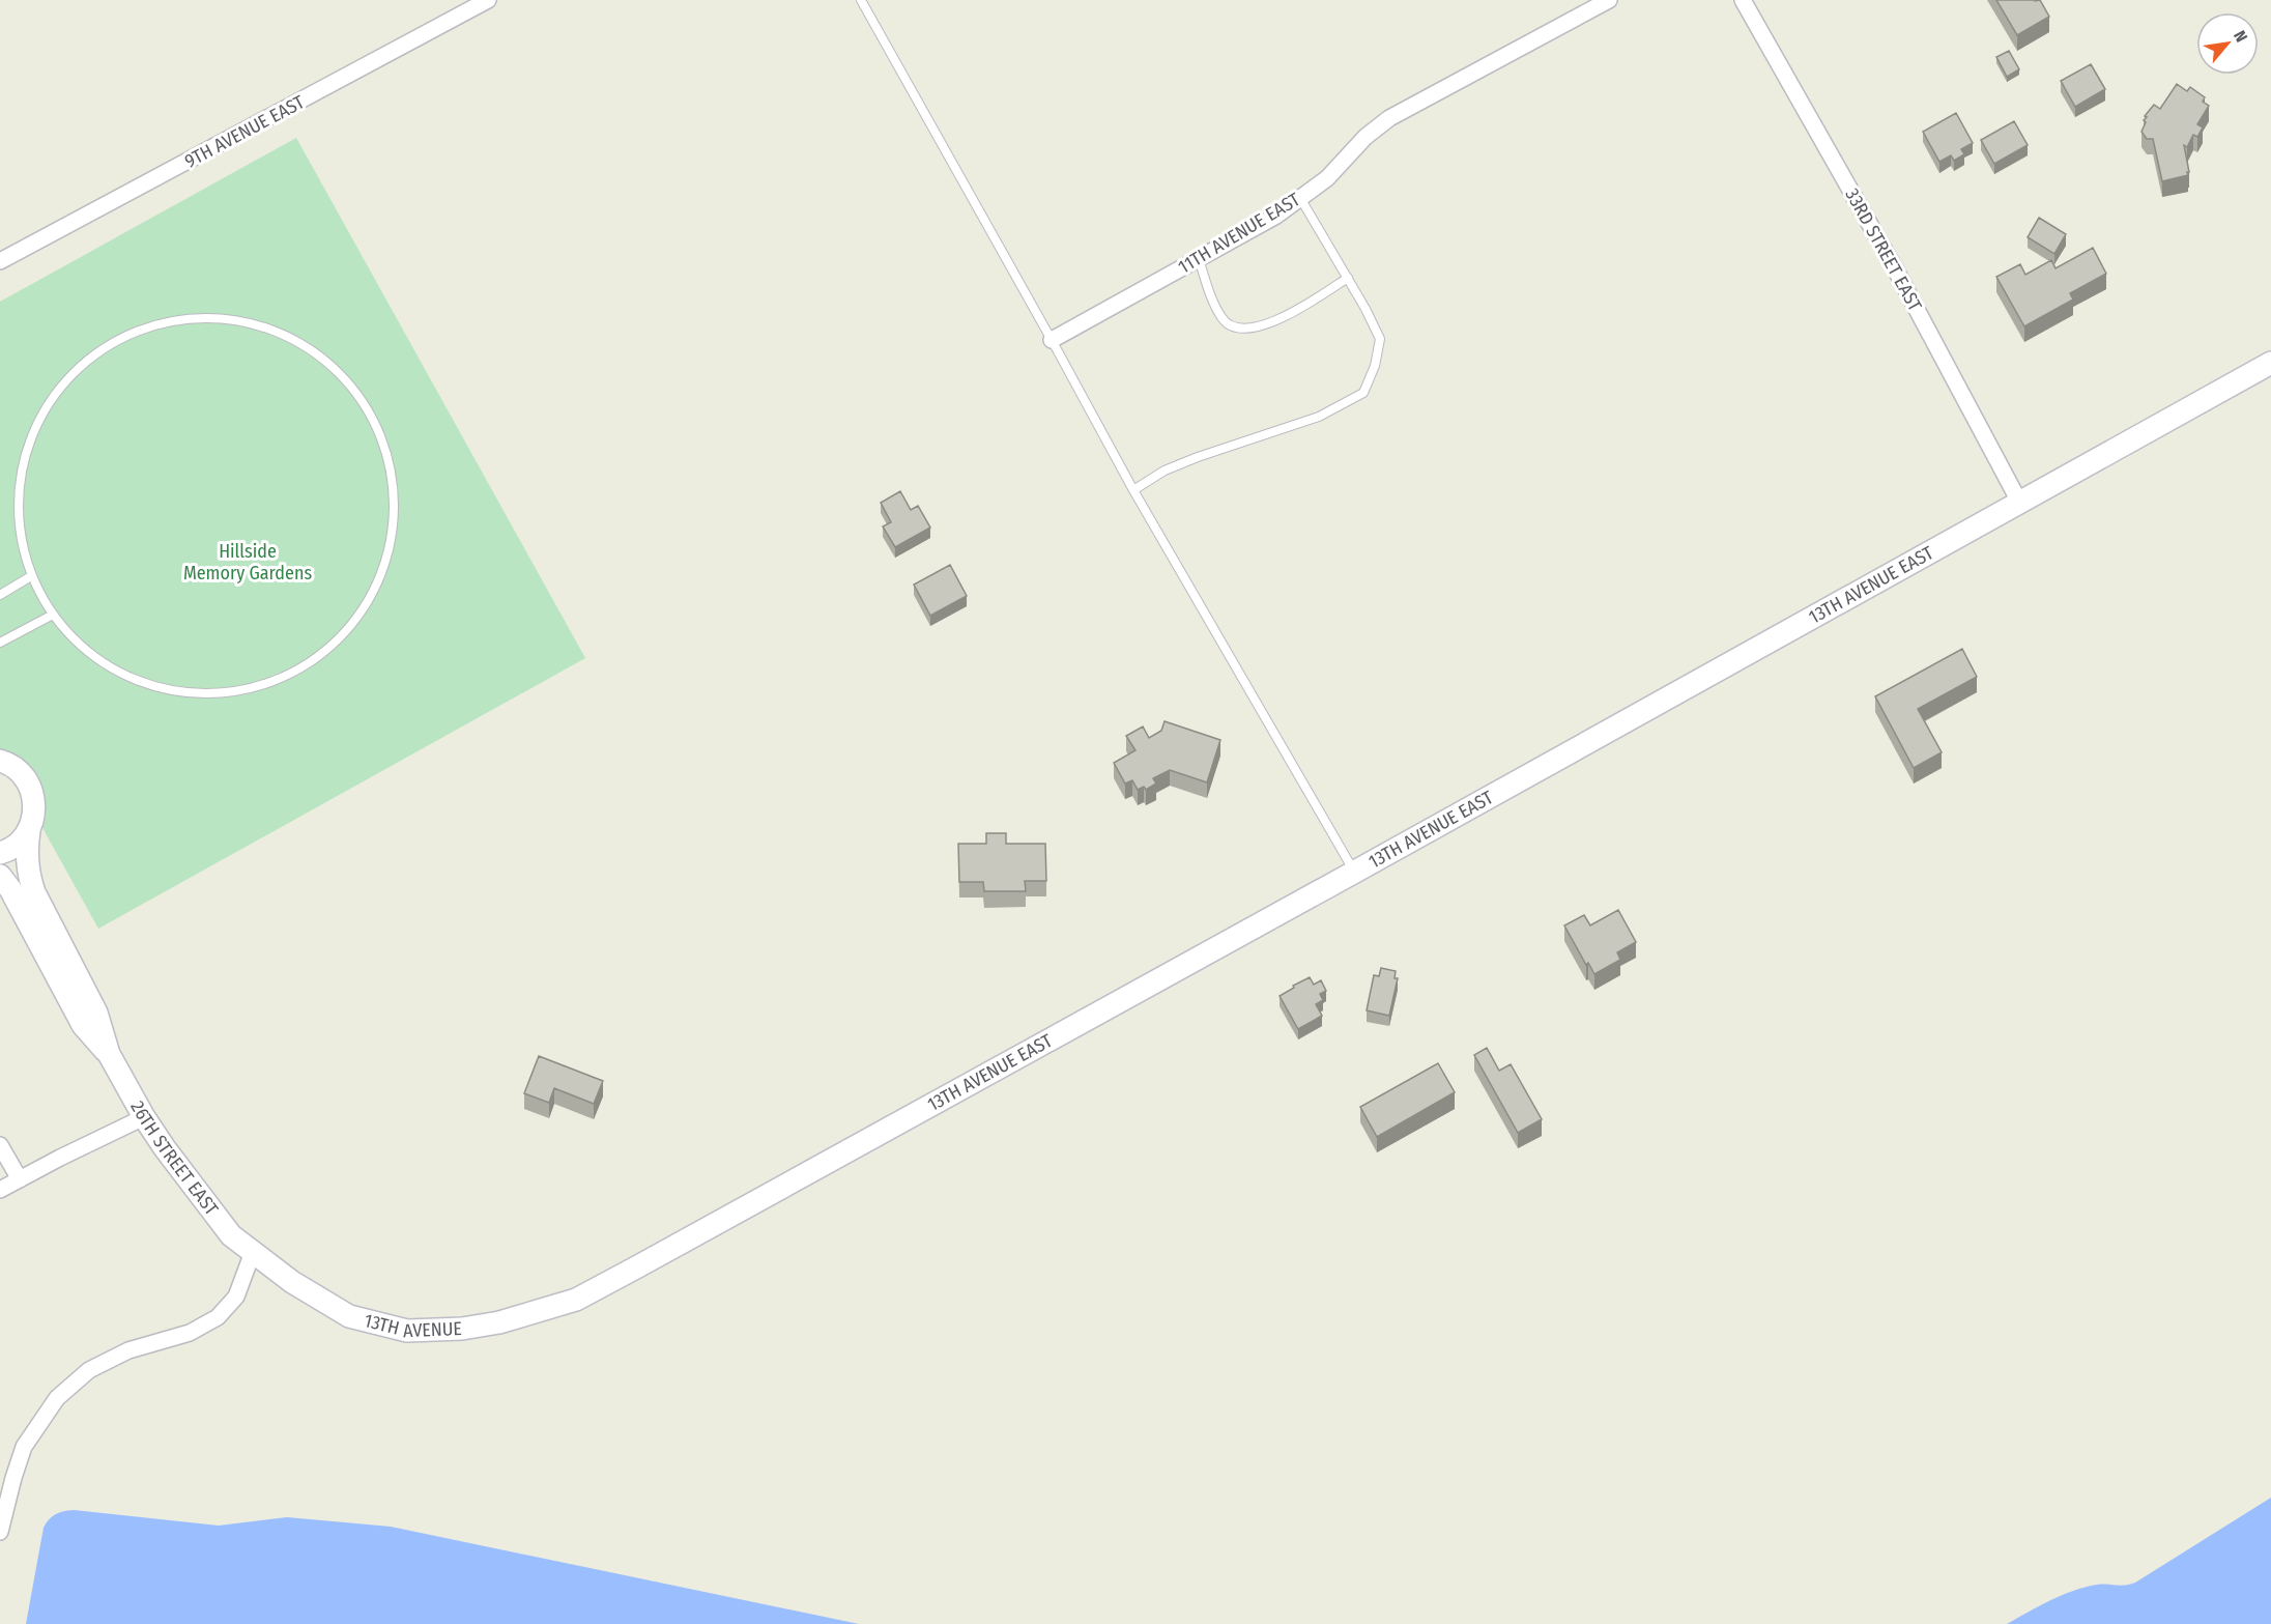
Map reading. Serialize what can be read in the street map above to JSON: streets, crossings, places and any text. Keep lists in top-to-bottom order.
{
  "streets": {
    "main road": ["13TH AVENUE EAST", "26TH STREET EAST", "13TH AVENUE"],
    "street": ["9TH AVENUE EAST", "11TH AVENUE EAST", "33RD STREET EAST"]
  },
  "crossings": [
    ["33RD STREET EAST", "13TH AVENUE EAST"],
    ["13TH AVENUE EAST", "13TH AVENUE"],
    ["26TH STREET EAST", "13TH AVENUE"]
  ],
  "parks": ["Hillside Memory Gardens"],
  "north": "top right"
}
